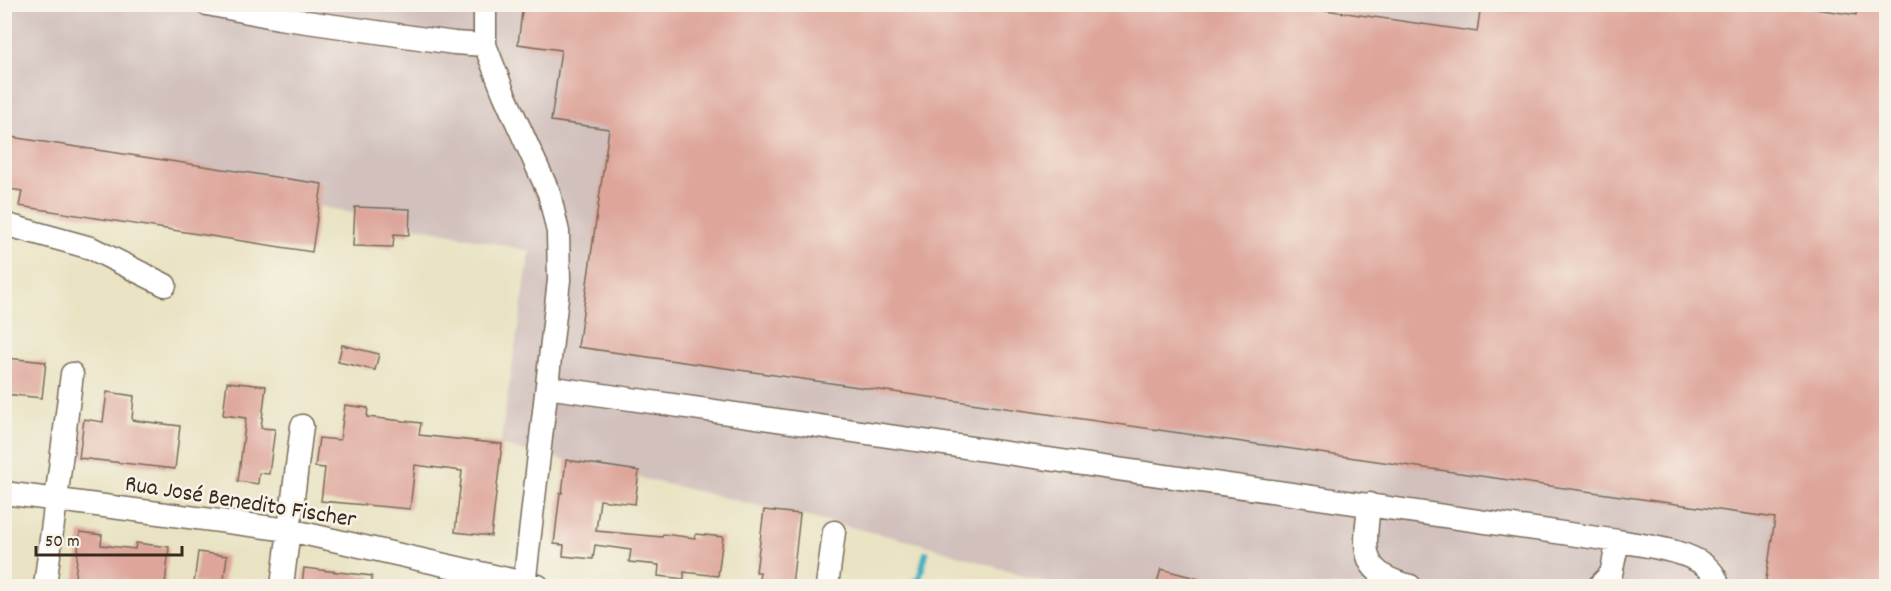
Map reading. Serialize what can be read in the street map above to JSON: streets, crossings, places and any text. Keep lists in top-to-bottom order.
{
  "streets": {
    "street": ["Rua José Benedito Fischer"]
  },
  "scale_bar": "50 m"
}
